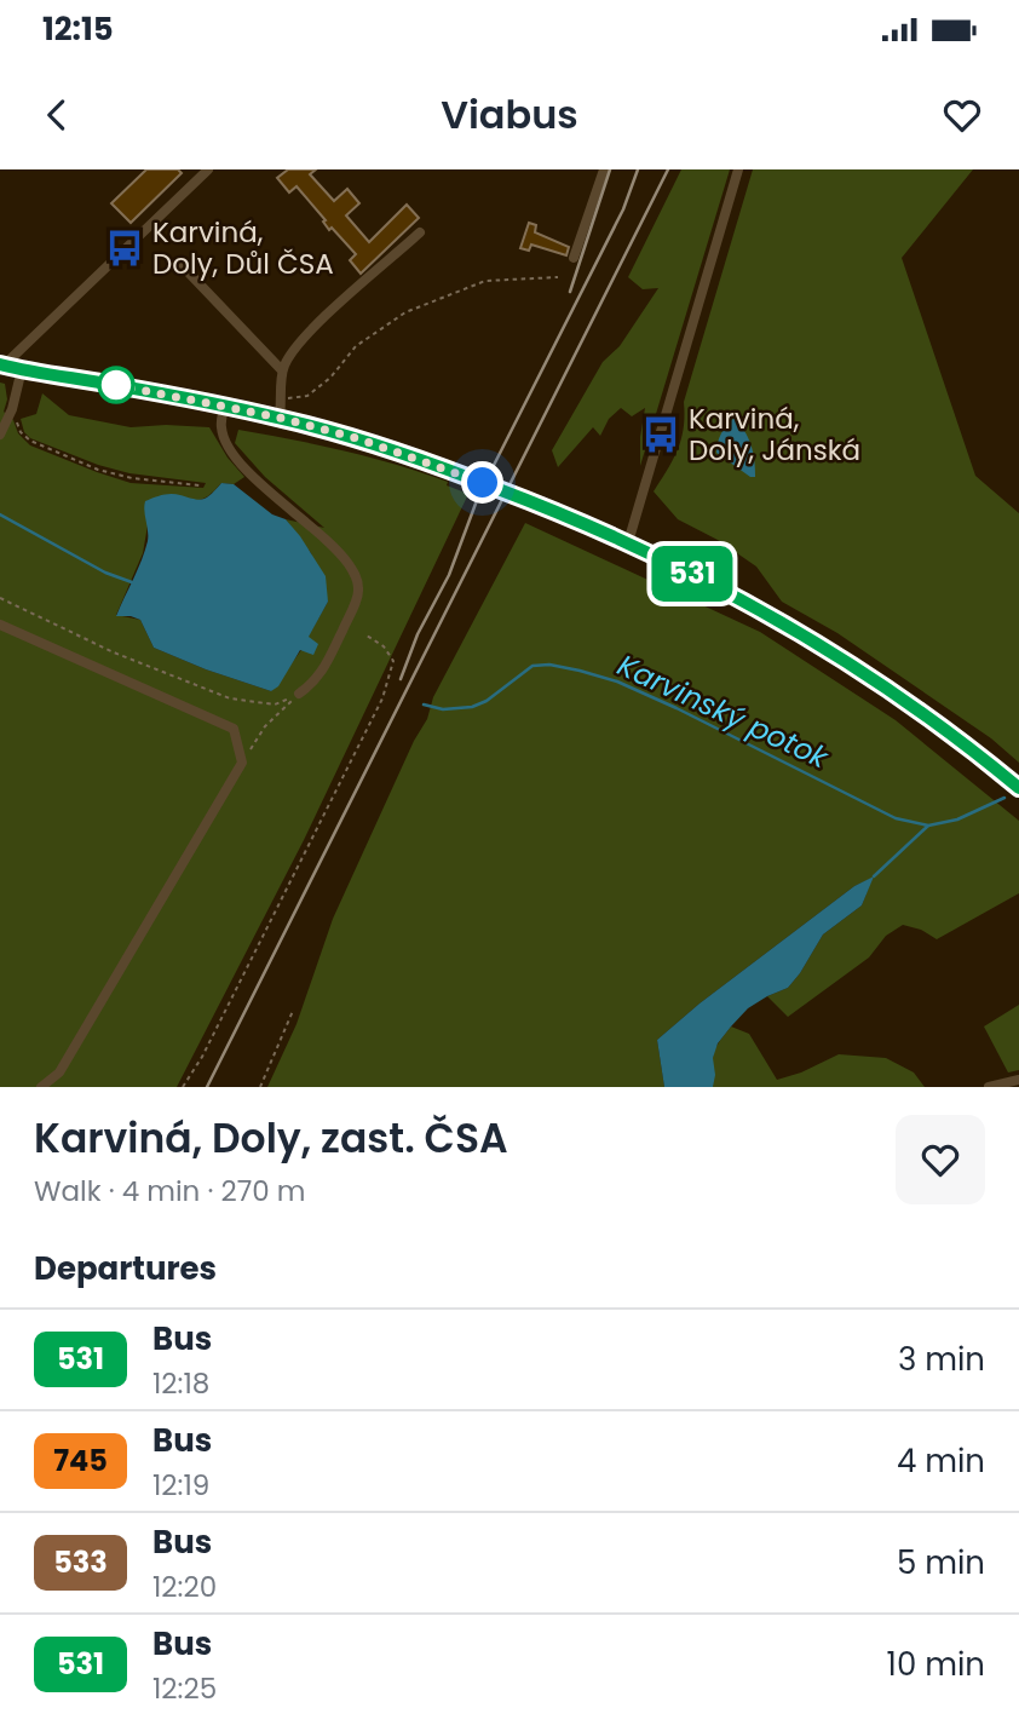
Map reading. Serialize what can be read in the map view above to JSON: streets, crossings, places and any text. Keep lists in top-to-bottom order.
{
  "water": ["Karvinský potok"],
  "places": {
    "bus stop": ["Karviná, Doly, Důl ČSA", "Karviná, Doly, Jánská"]
  },
  "lines": ["bus line 531"],
  "page": {
    "status": "12:15",
    "header": "Viabus",
    "on_map": "531",
    "heading": [
      ["Karviná, Doly, zast. ČSA", "Walk · 4 min · 270 m"],
      "Departures"
    ],
    "list": [
      {
        "mark": "531",
        "name": "Bus",
        "note": "12:18",
        "value": "3 min"
      },
      {
        "mark": "745",
        "name": "Bus",
        "note": "12:19",
        "value": "4 min"
      },
      {
        "mark": "533",
        "name": "Bus",
        "note": "12:20",
        "value": "5 min"
      },
      {
        "mark": "531",
        "name": "Bus",
        "note": "12:25",
        "value": "10 min"
      }
    ]
  }
}
